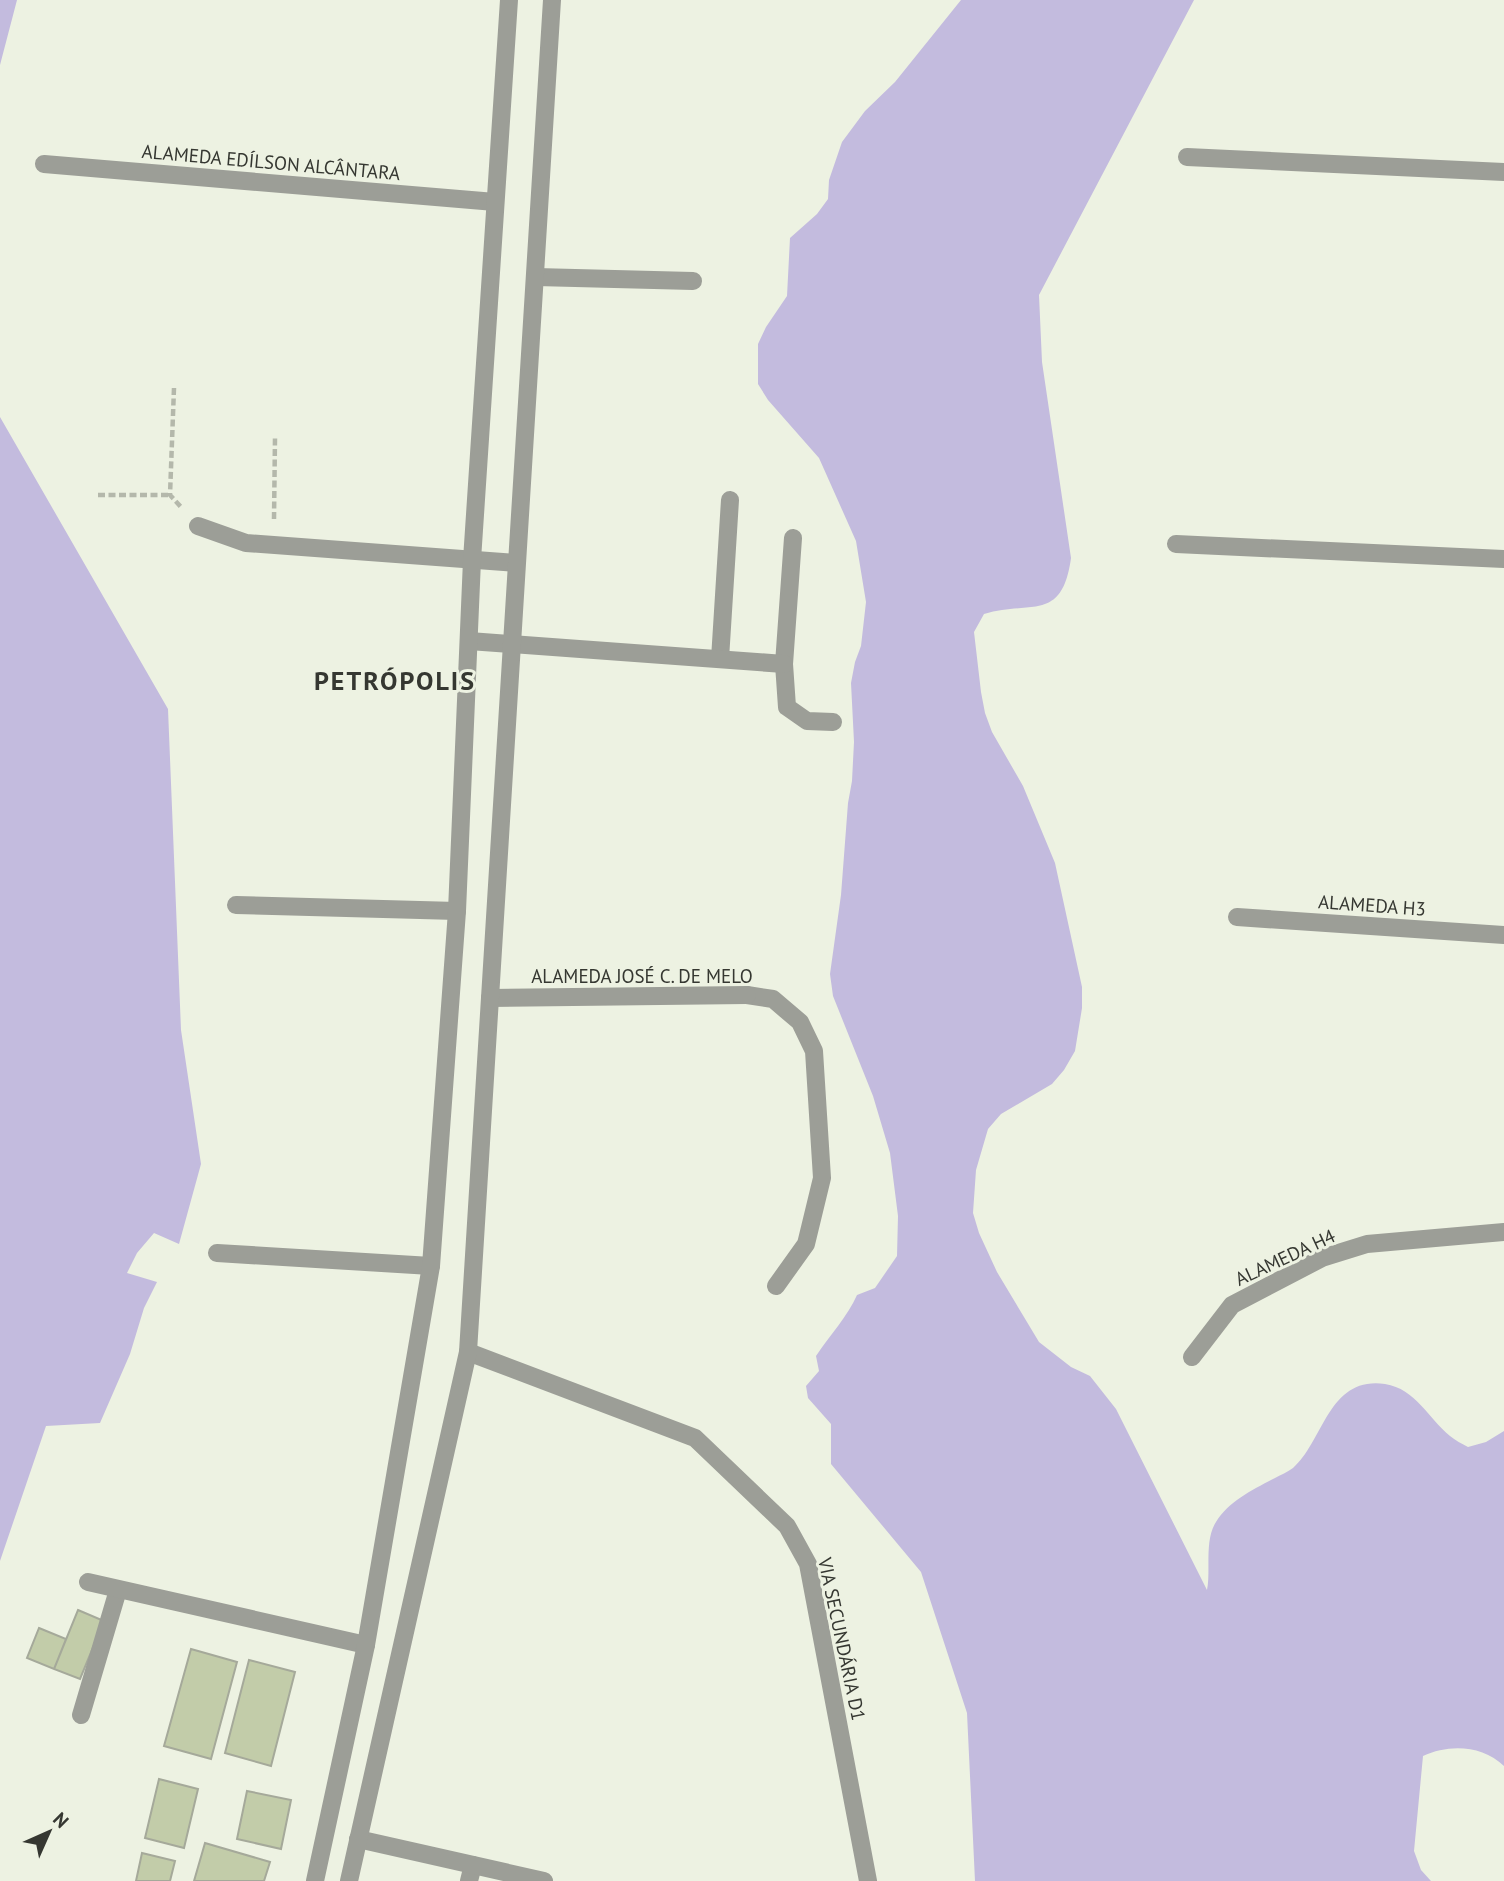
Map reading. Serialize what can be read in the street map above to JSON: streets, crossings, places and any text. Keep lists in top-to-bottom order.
{
  "streets": {
    "street": [
      "ALAMEDA EDÍLSON ALCÂNTARA",
      "ALAMEDA H3",
      "ALAMEDA JOSÉ C. DE MELO",
      "ALAMEDA H4",
      "VIA SECUNDÁRIA D1"
    ]
  },
  "districts": ["PETRÓPOLIS"],
  "north": "top right"
}
